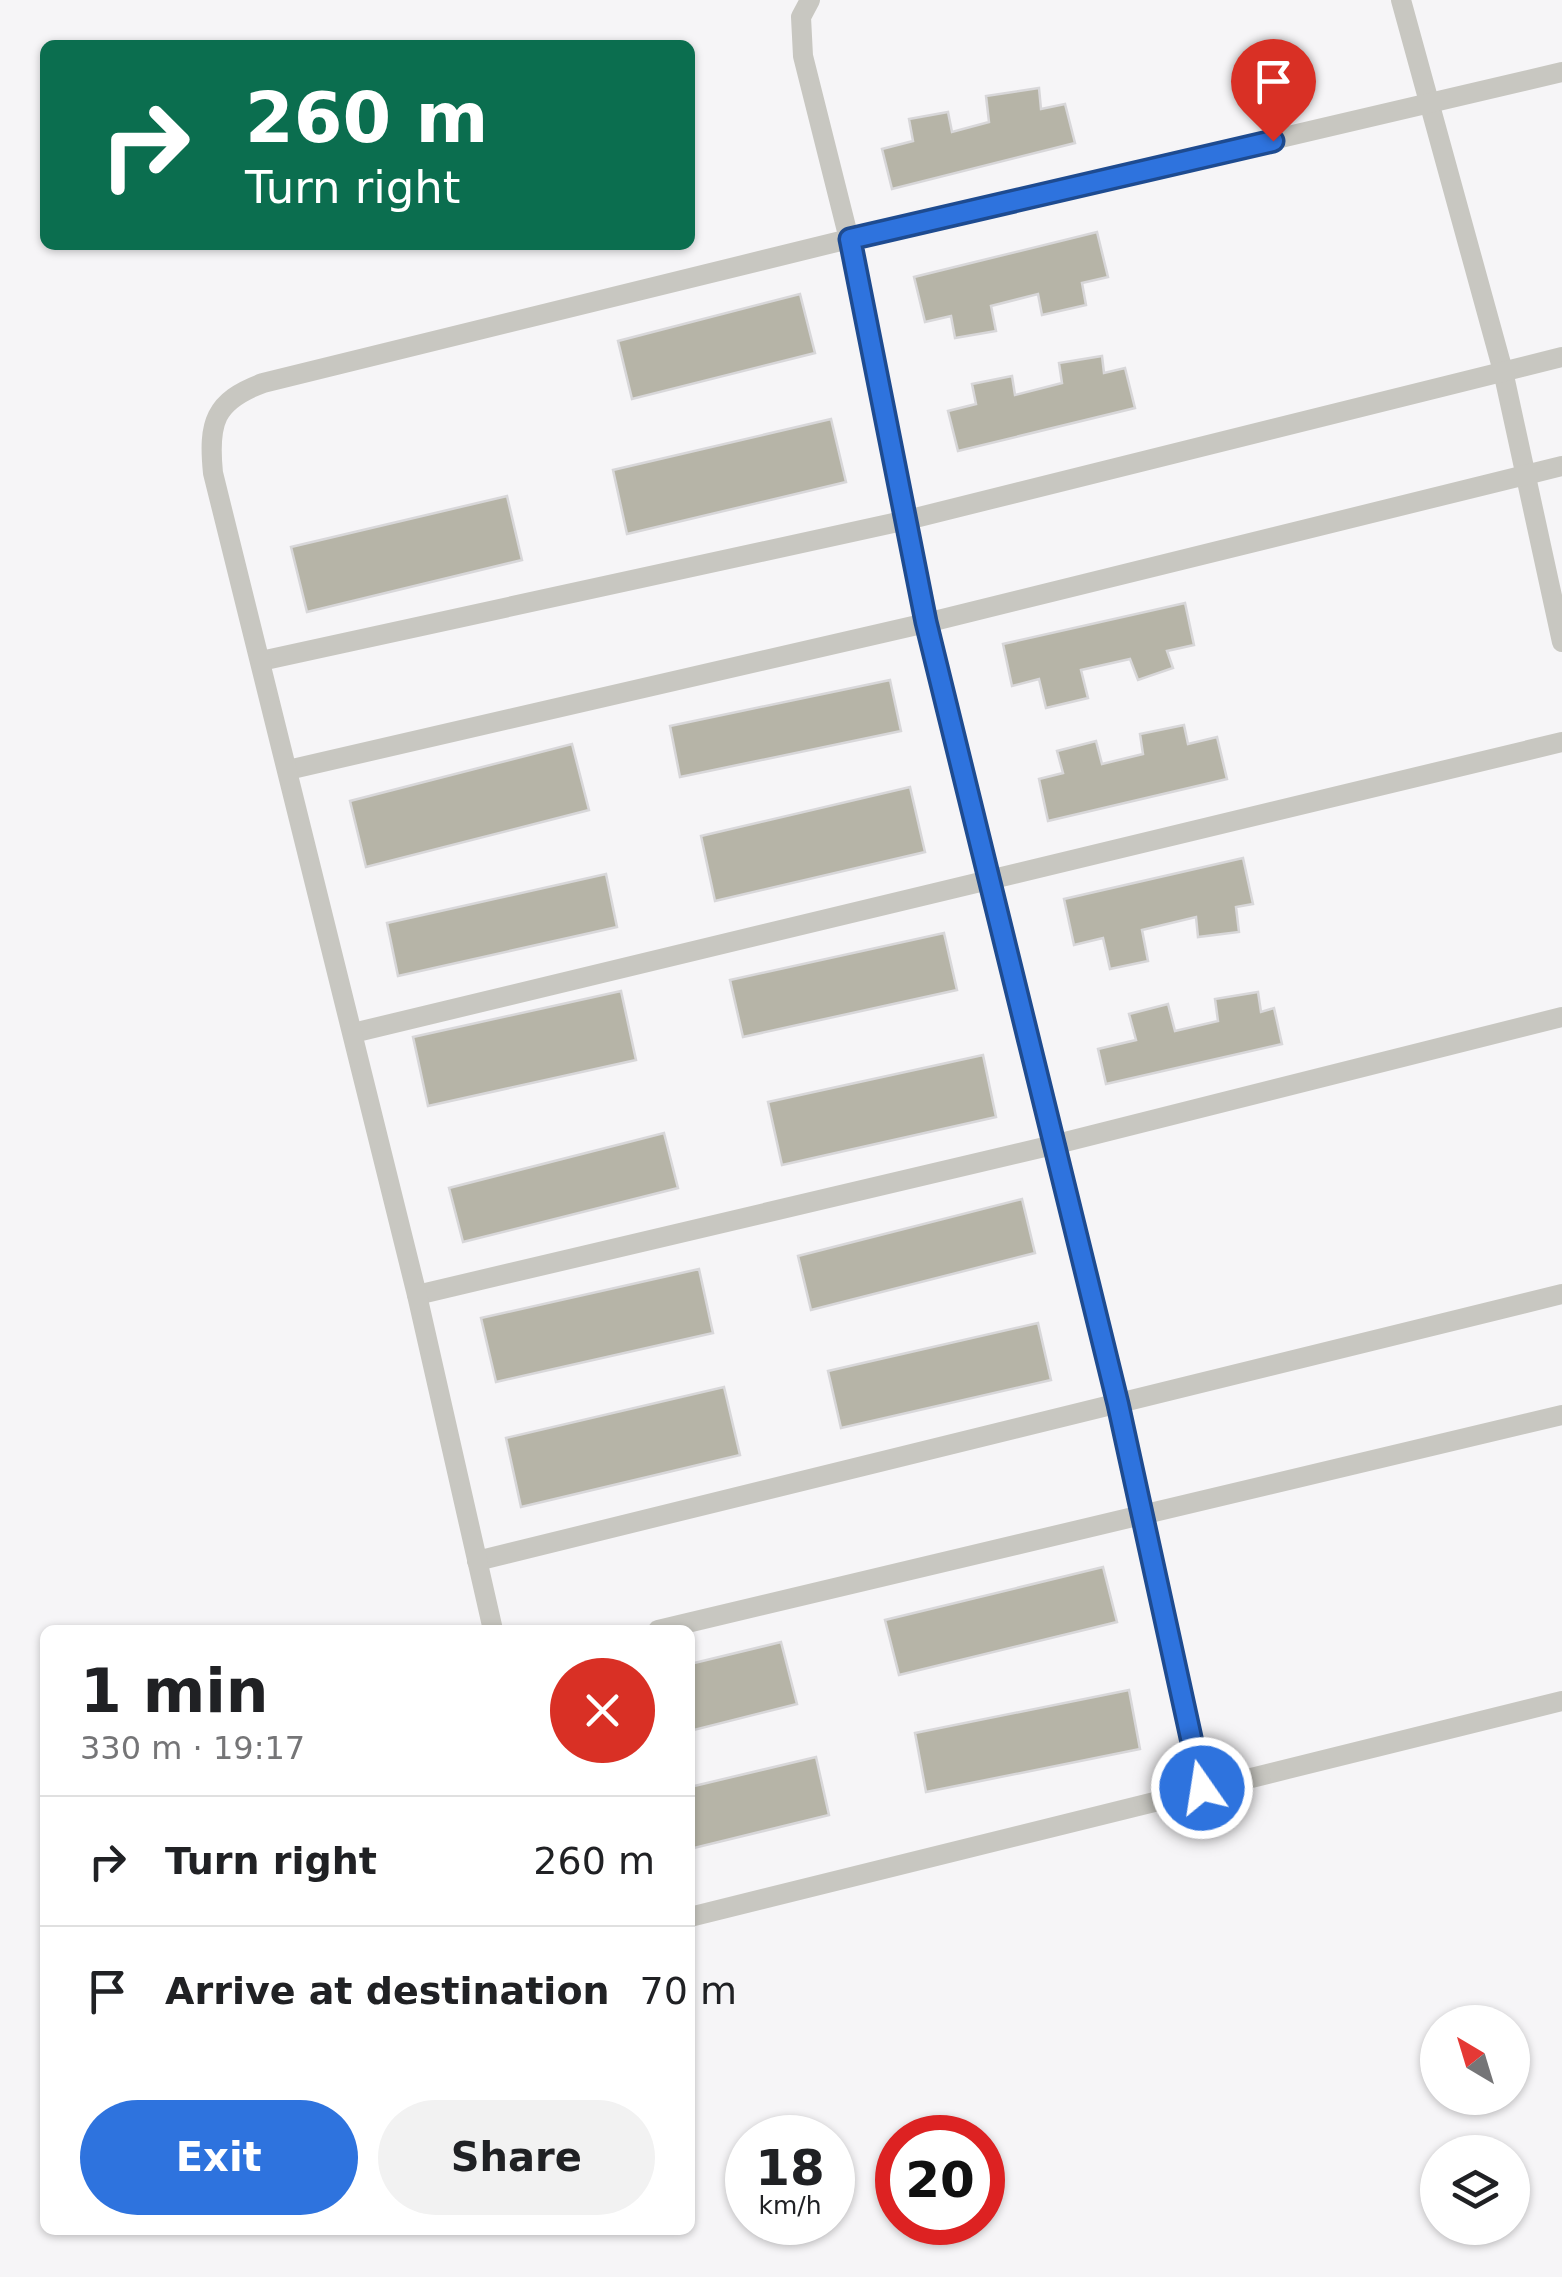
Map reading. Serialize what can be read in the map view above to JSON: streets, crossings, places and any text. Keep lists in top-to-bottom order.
{
  "north": "top left",
  "page": {
    "turn": ["260 m", "Turn right"],
    "heading": ["1 min", "330 m · 19:17"],
    "list": [
      {
        "name": "Turn right",
        "value": "260 m"
      },
      {
        "name": "Arrive at destination",
        "value": "70 m"
      }
    ],
    "buttons": ["Exit", "Share"],
    "speed": "18 km/h",
    "limit": "20"
  }
}
